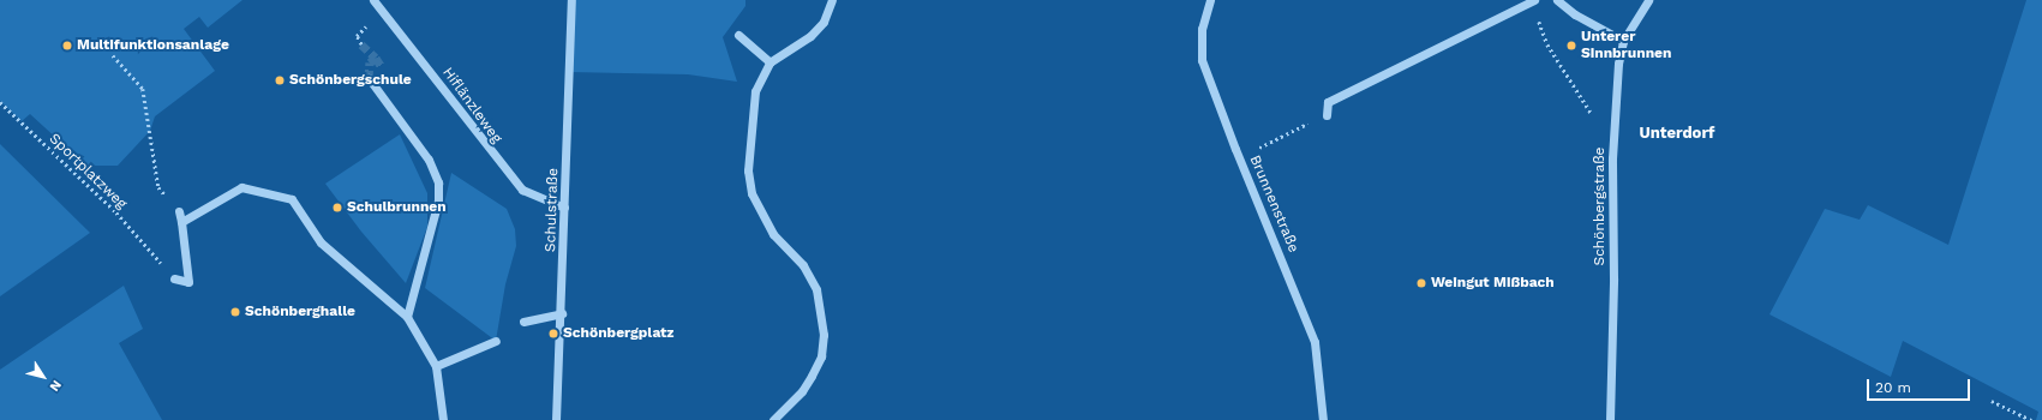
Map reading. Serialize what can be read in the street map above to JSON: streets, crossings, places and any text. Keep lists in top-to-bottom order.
{
  "streets": {
    "street": [
      "Hiflänzleweg",
      "Brunnenstraße",
      "Schönbergstraße",
      "Schulstraße"
    ],
    "path": ["Sportplatzweg"]
  },
  "crossings": [
    ["Hiflänzleweg", "Schulstraße"]
  ],
  "districts": ["Unterdorf"],
  "places": [
    "Multifunktionsanlage",
    "Unterer Sinnbrunnen",
    "Schönbergschule",
    "Schulbrunnen",
    "Weingut Mißbach",
    "Schönberghalle",
    "Schönbergplatz"
  ],
  "scale_bar": "20 m",
  "north": "bottom right"
}
